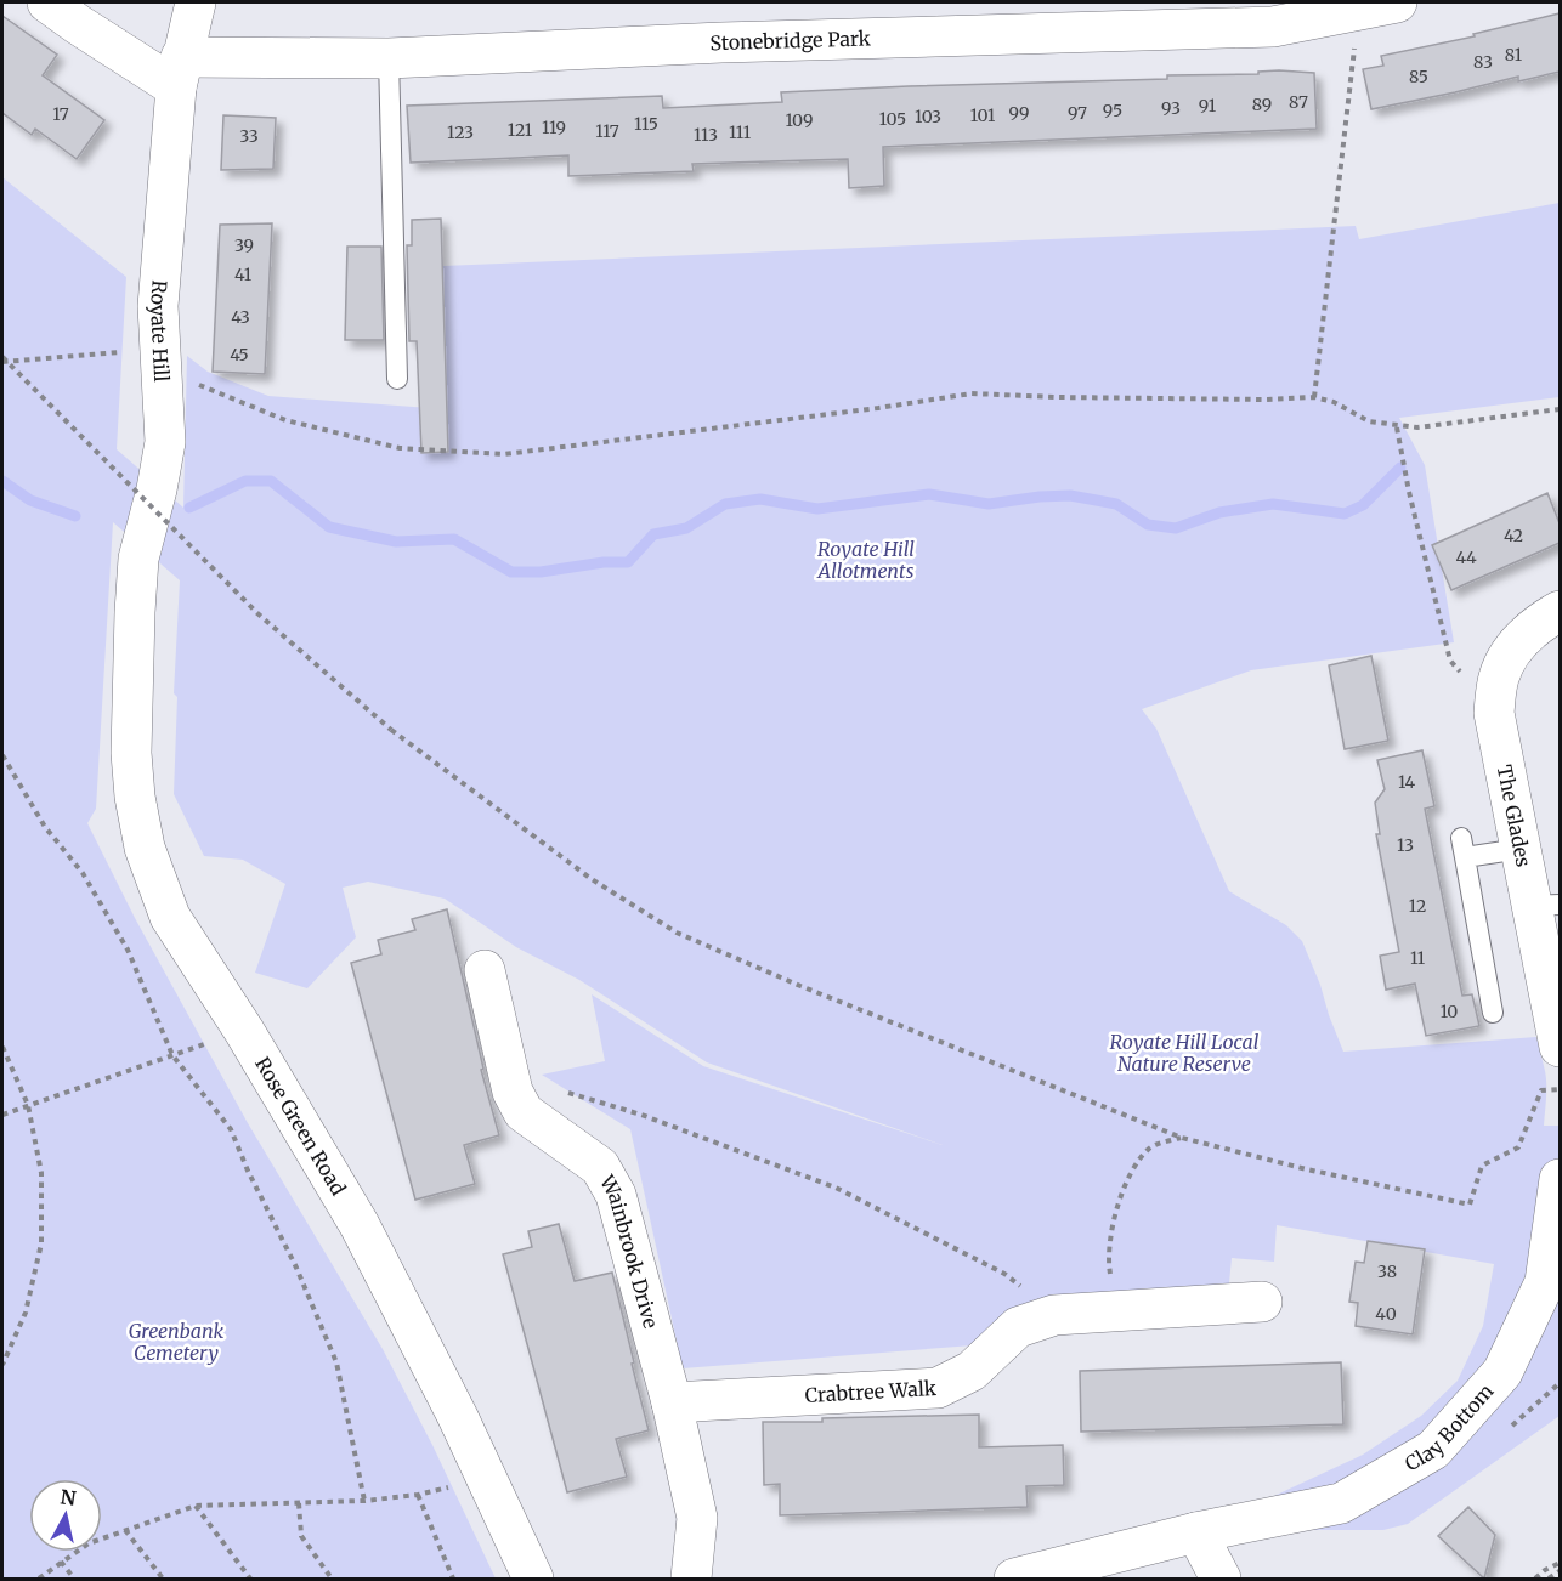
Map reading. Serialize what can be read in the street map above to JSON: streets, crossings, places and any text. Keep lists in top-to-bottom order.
{
  "streets": {
    "street": [
      "Stonebridge Park",
      "Royate Hill",
      "The Glades",
      "Rose Green Road",
      "Wainbrook Drive",
      "Crabtree Walk",
      "Clay Bottom"
    ]
  },
  "crossings": [
    ["Stonebridge Park", "Royate Hill"],
    ["Royate Hill", "Rose Green Road"],
    ["Wainbrook Drive", "Crabtree Walk"]
  ],
  "parks": ["Royate Hill Allotments", "Royate Hill Local Nature Reserve", "Greenbank Cemetery"],
  "house_numbers": [
    "81",
    "83",
    "85",
    "87",
    "89",
    "91",
    "93",
    "95",
    "99",
    "97",
    "17",
    "101",
    "103",
    "105",
    "109",
    "115",
    "119",
    "121",
    "117",
    "123",
    "111",
    "113",
    "33",
    "39",
    "41",
    "43",
    "45",
    "42",
    "44",
    "14",
    "13",
    "12",
    "11",
    "10",
    "38",
    "40"
  ],
  "north": "top"
}
